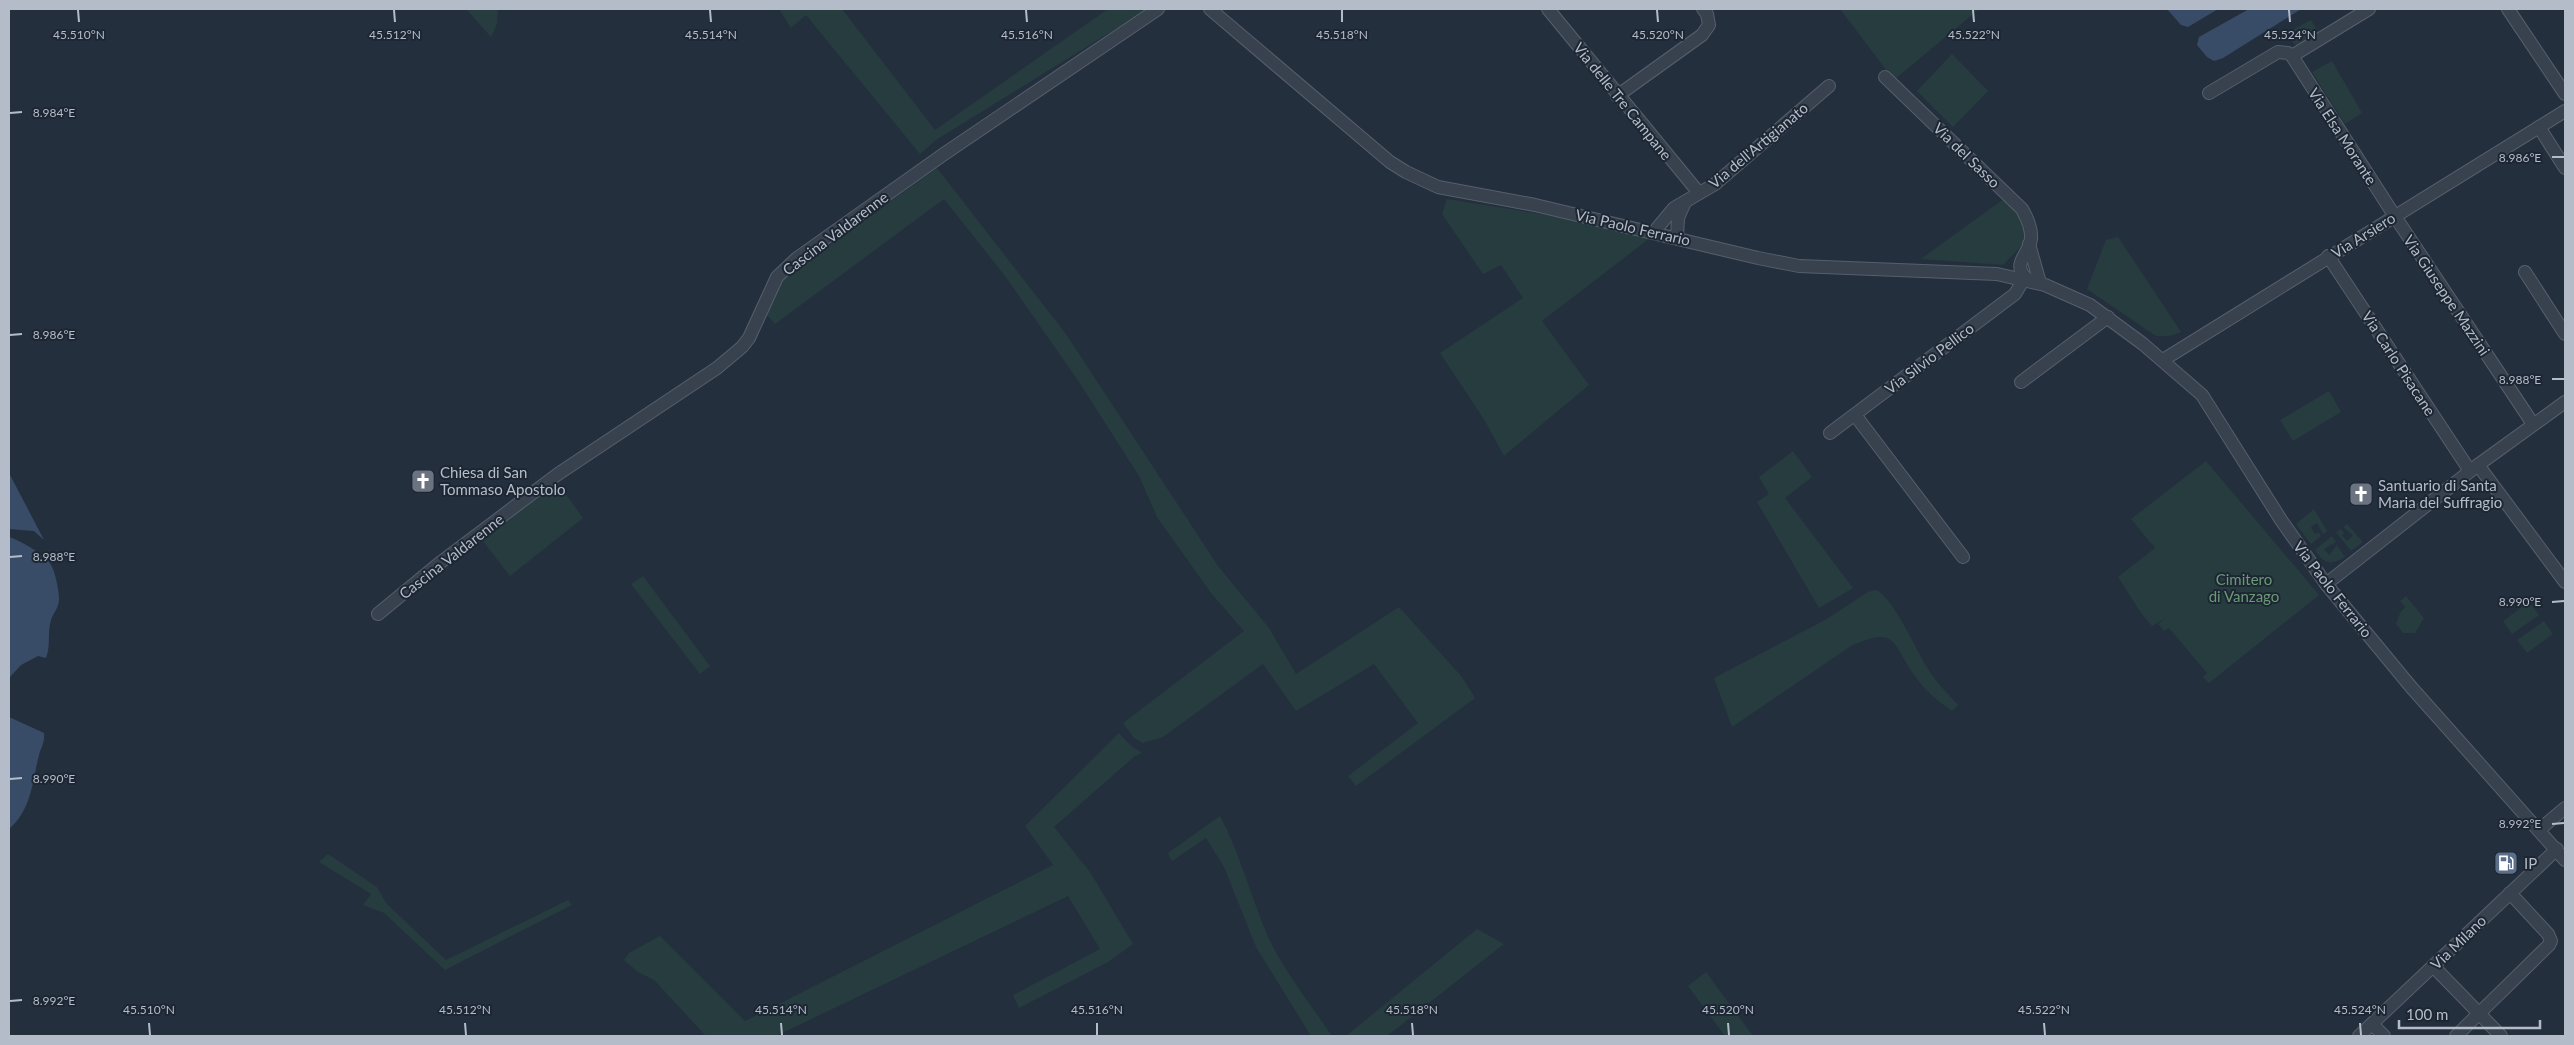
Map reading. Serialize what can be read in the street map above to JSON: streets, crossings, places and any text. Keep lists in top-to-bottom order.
{
  "streets": {
    "street": [
      "Via delle Tre Campane",
      "Via Elsa Morante",
      "Via dell'Artigianato",
      "Via del Sasso",
      "Via Paolo Ferrario",
      "Cascina Valdarenne",
      "Via Arsiero",
      "Via Giuseppe Mazzini",
      "Via Silvio Pellico",
      "Via Carlo Pisacane",
      "Via Milano"
    ]
  },
  "crossings": [
    ["Via delle Tre Campane", "Via dell'Artigianato"],
    ["Via Elsa Morante", "Via Arsiero"],
    ["Via Elsa Morante", "Via Giuseppe Mazzini"],
    ["Via dell'Artigianato", "Via Paolo Ferrario"],
    ["Via del Sasso", "Via Paolo Ferrario"],
    ["Via del Sasso", "Via Silvio Pellico"],
    ["Via Paolo Ferrario", "Via Arsiero"],
    ["Via Paolo Ferrario", "Via Silvio Pellico"],
    ["Via Paolo Ferrario", "Via Milano"],
    ["Via Arsiero", "Via Giuseppe Mazzini"],
    ["Via Arsiero", "Via Carlo Pisacane"]
  ],
  "parks": ["Cimitero di Vanzago"],
  "places": {
    "church": ["Chiesa di San Tommaso Apostolo", "Santuario di Santa Maria del Suffragio"],
    "fuel station": ["IP"]
  },
  "scale_bar": "100 m",
  "coordinates": [
    "45.510°N",
    "45.512°N",
    "45.514°N",
    "45.516°N",
    "45.518°N",
    "45.520°N",
    "45.522°N",
    "45.524°N",
    "8.984°E",
    "8.986°E",
    "8.988°E",
    "8.990°E",
    "8.992°E"
  ]
}
